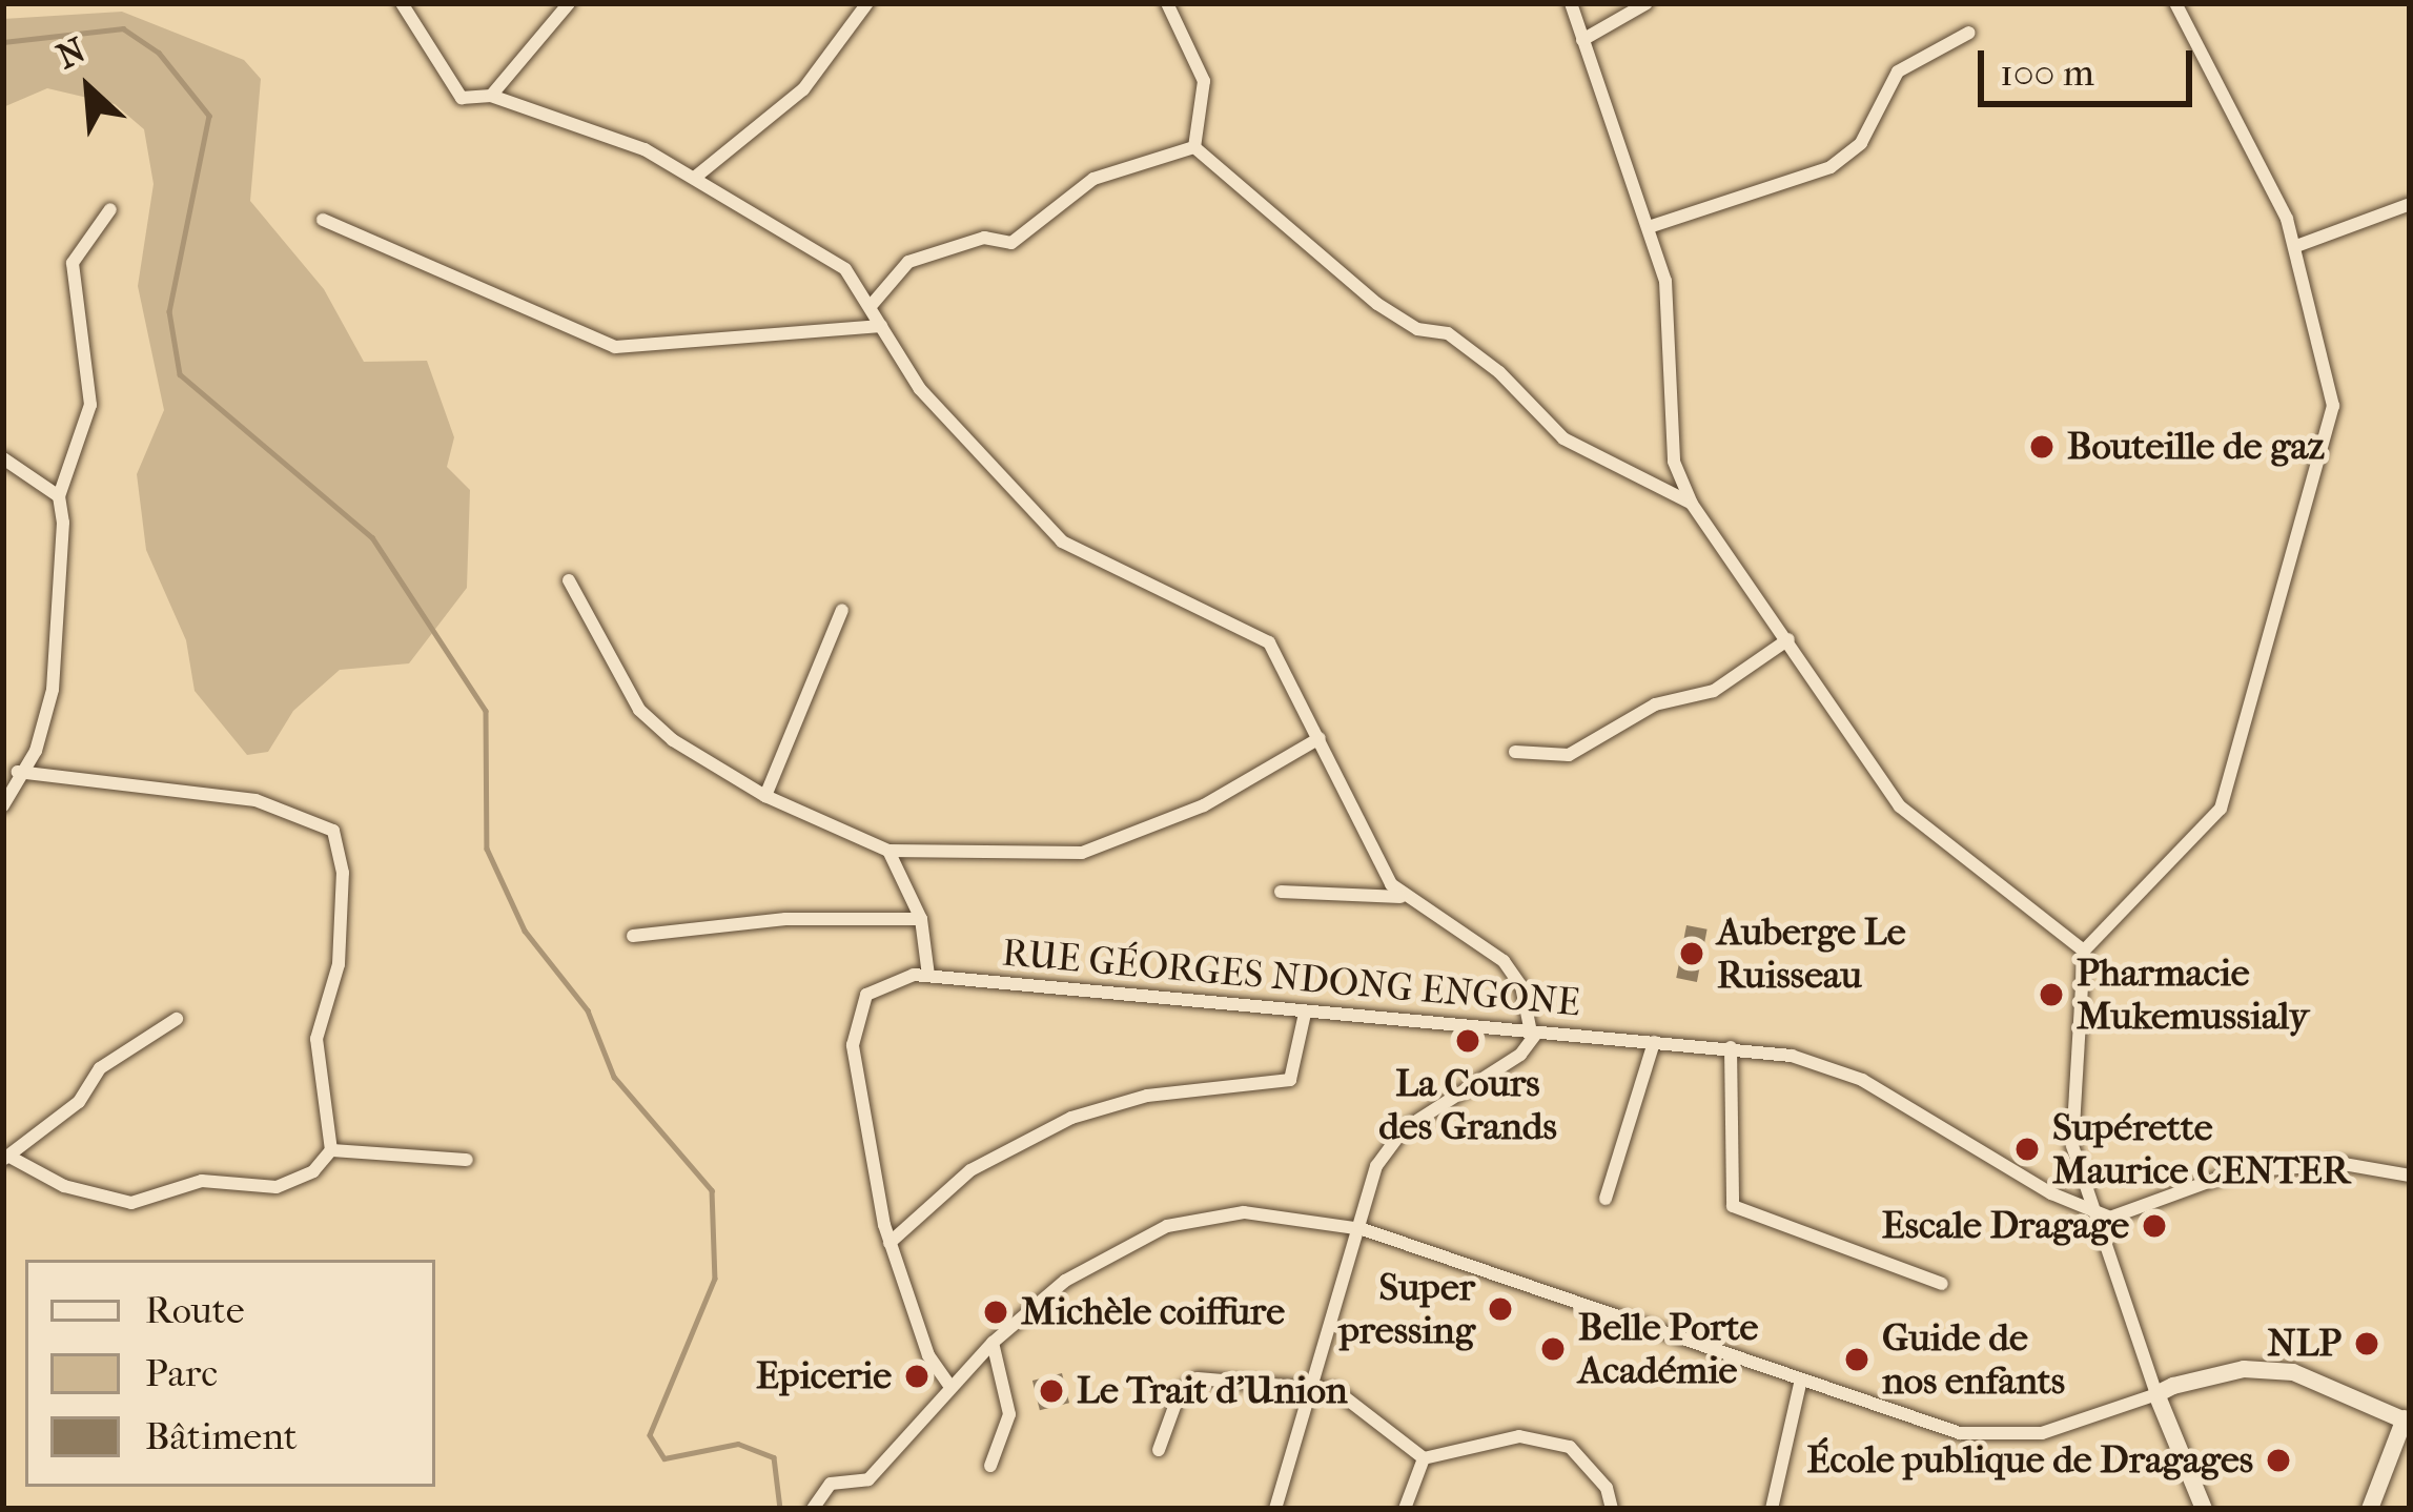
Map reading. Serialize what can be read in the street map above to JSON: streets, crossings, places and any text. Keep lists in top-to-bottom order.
{
  "streets": {
    "street": ["RUE GÉORGES NDONG ENGONE"]
  },
  "places": [
    "Bouteille de gaz",
    "Auberge Le Ruisseau",
    "Pharmacie Mukemussialy",
    "La Cours des Grands",
    "Supérette Maurice CENTER",
    "Escale Dragage",
    "Super pressing",
    "Michèle coiffure",
    "NLP",
    "Belle Porte Académie",
    "Guide de nos enfants",
    "Epicerie",
    "Le Trait d'Union",
    "École publique de Dragages"
  ],
  "legend": ["Route", "Parc", "Bâtiment"],
  "scale_bar": "100 m",
  "north": "top left"
}
